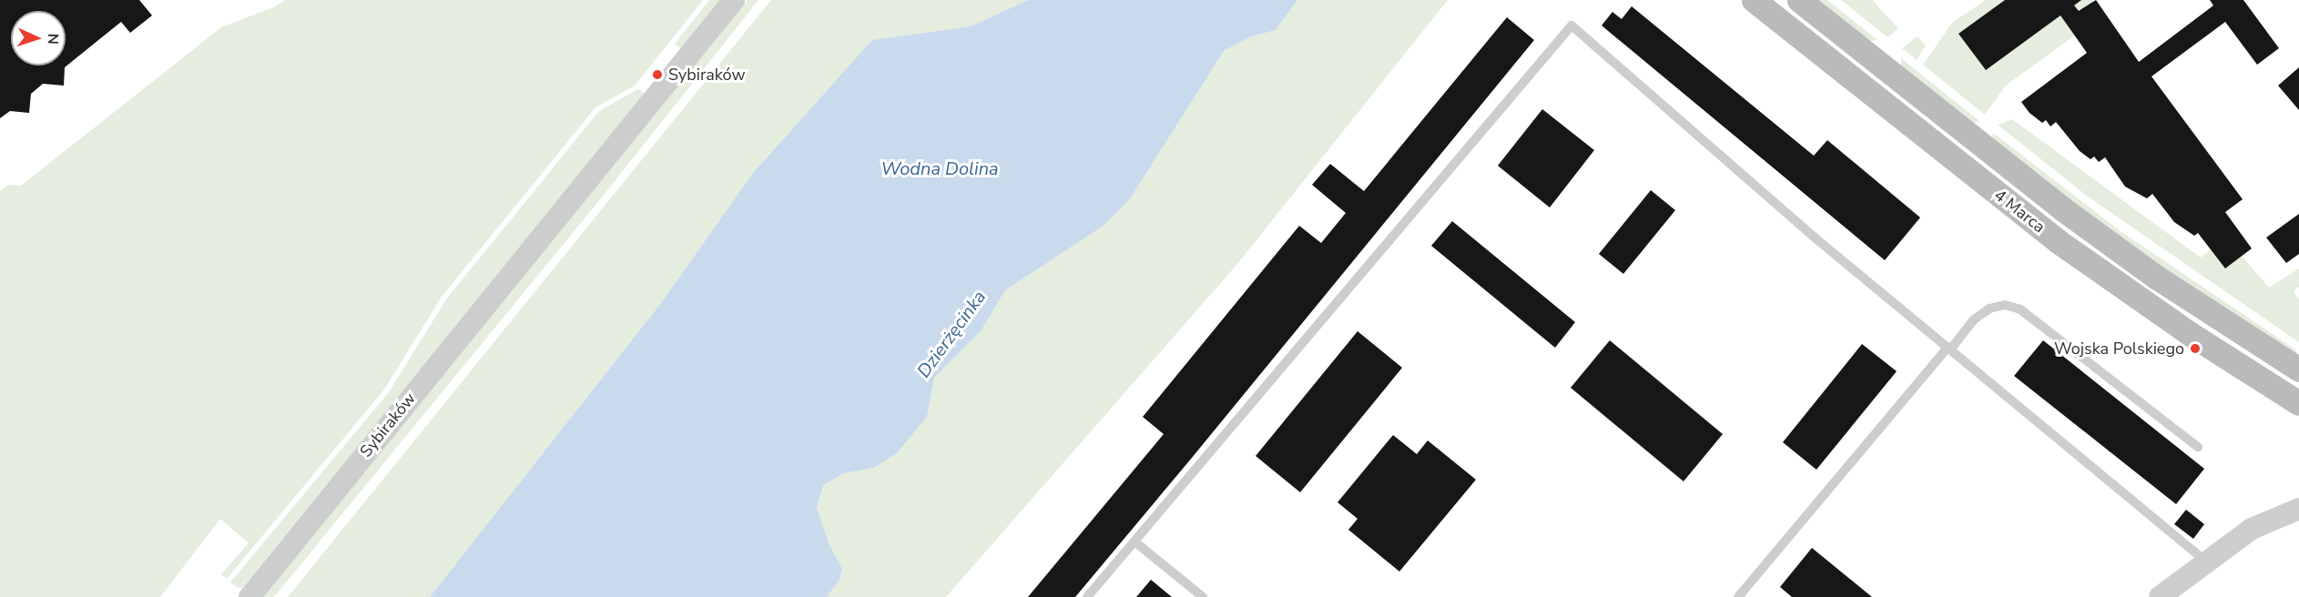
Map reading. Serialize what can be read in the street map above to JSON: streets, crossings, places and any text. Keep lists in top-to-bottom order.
{
  "streets": {
    "main road": ["4 Marca"],
    "street": ["Sybiraków"]
  },
  "water": ["Wodna Dolina", "Dzierżęcinka"],
  "places": ["Sybiraków", "Wojska Polskiego"],
  "north": "right"
}
